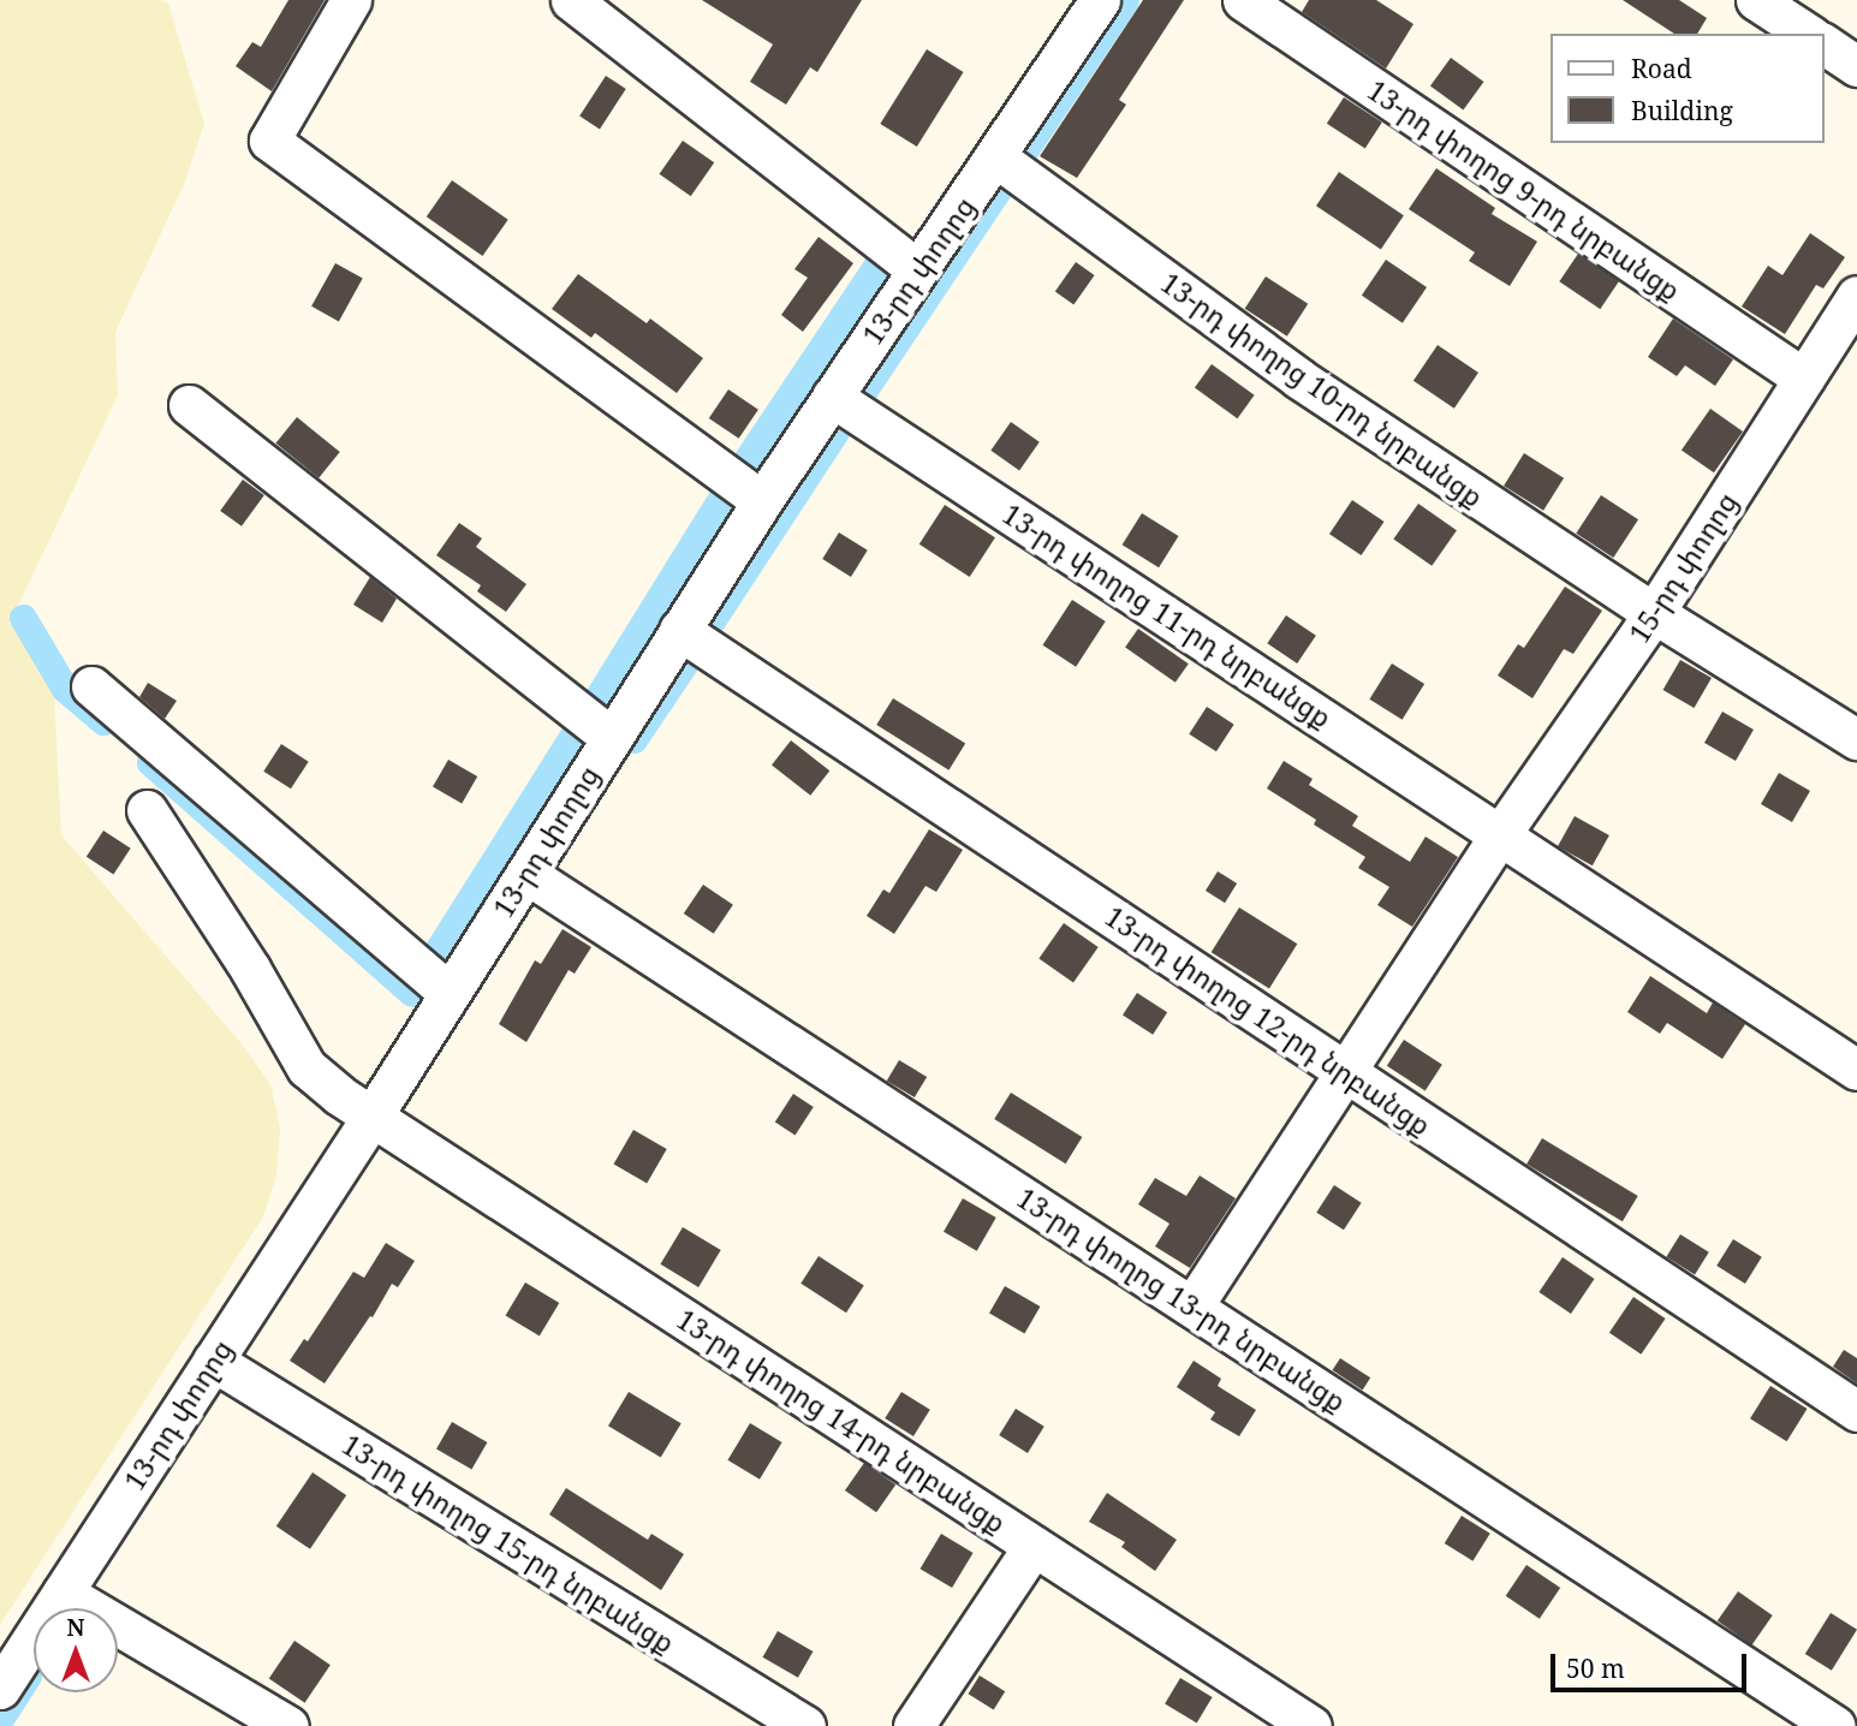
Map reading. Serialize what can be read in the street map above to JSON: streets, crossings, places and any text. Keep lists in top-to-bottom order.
{
  "streets": {
    "street": [
      "13-րդ փողոց 9-րդ նրբանցք",
      "13-րդ փողոց",
      "13-րդ փողոց 10-րդ նրբանցք",
      "15-րդ փողոց",
      "13-րդ փողոց 11-րդ նրբանցք",
      "13-րդ փողոց 12-րդ նրբանցք",
      "13-րդ փողոց 13-րդ նրբանցք",
      "13-րդ փողոց 14-րդ նրբանցք",
      "13-րդ փողոց 15-րդ նրբանցք"
    ]
  },
  "crossings": [
    ["13-րդ փողոց 9-րդ նրբանցք", "15-րդ փողոց"],
    ["13-րդ փողոց", "13-րդ փողոց 10-րդ նրբանցք"],
    ["13-րդ փողոց", "13-րդ փողոց 11-րդ նրբանցք"],
    ["13-րդ փողոց", "13-րդ փողոց 12-րդ նրբանցք"],
    ["13-րդ փողոց", "13-րդ փողոց 13-րդ նրբանցք"],
    ["13-րդ փողոց", "13-րդ փողոց 14-րդ նրբանցք"],
    ["13-րդ փողոց", "13-րդ փողոց 15-րդ նրբանցք"],
    ["13-րդ փողոց 10-րդ նրբանցք", "15-րդ փողոց"],
    ["15-րդ փողոց", "13-րդ փողոց 11-րդ նրբանցք"],
    ["15-րդ փողոց", "13-րդ փողոց 12-րդ նրբանցք"],
    ["15-րդ փողոց", "13-րդ փողոց 13-րդ նրբանցք"]
  ],
  "legend": ["Road", "Building"],
  "scale_bar": "50 m",
  "north": "top"
}
